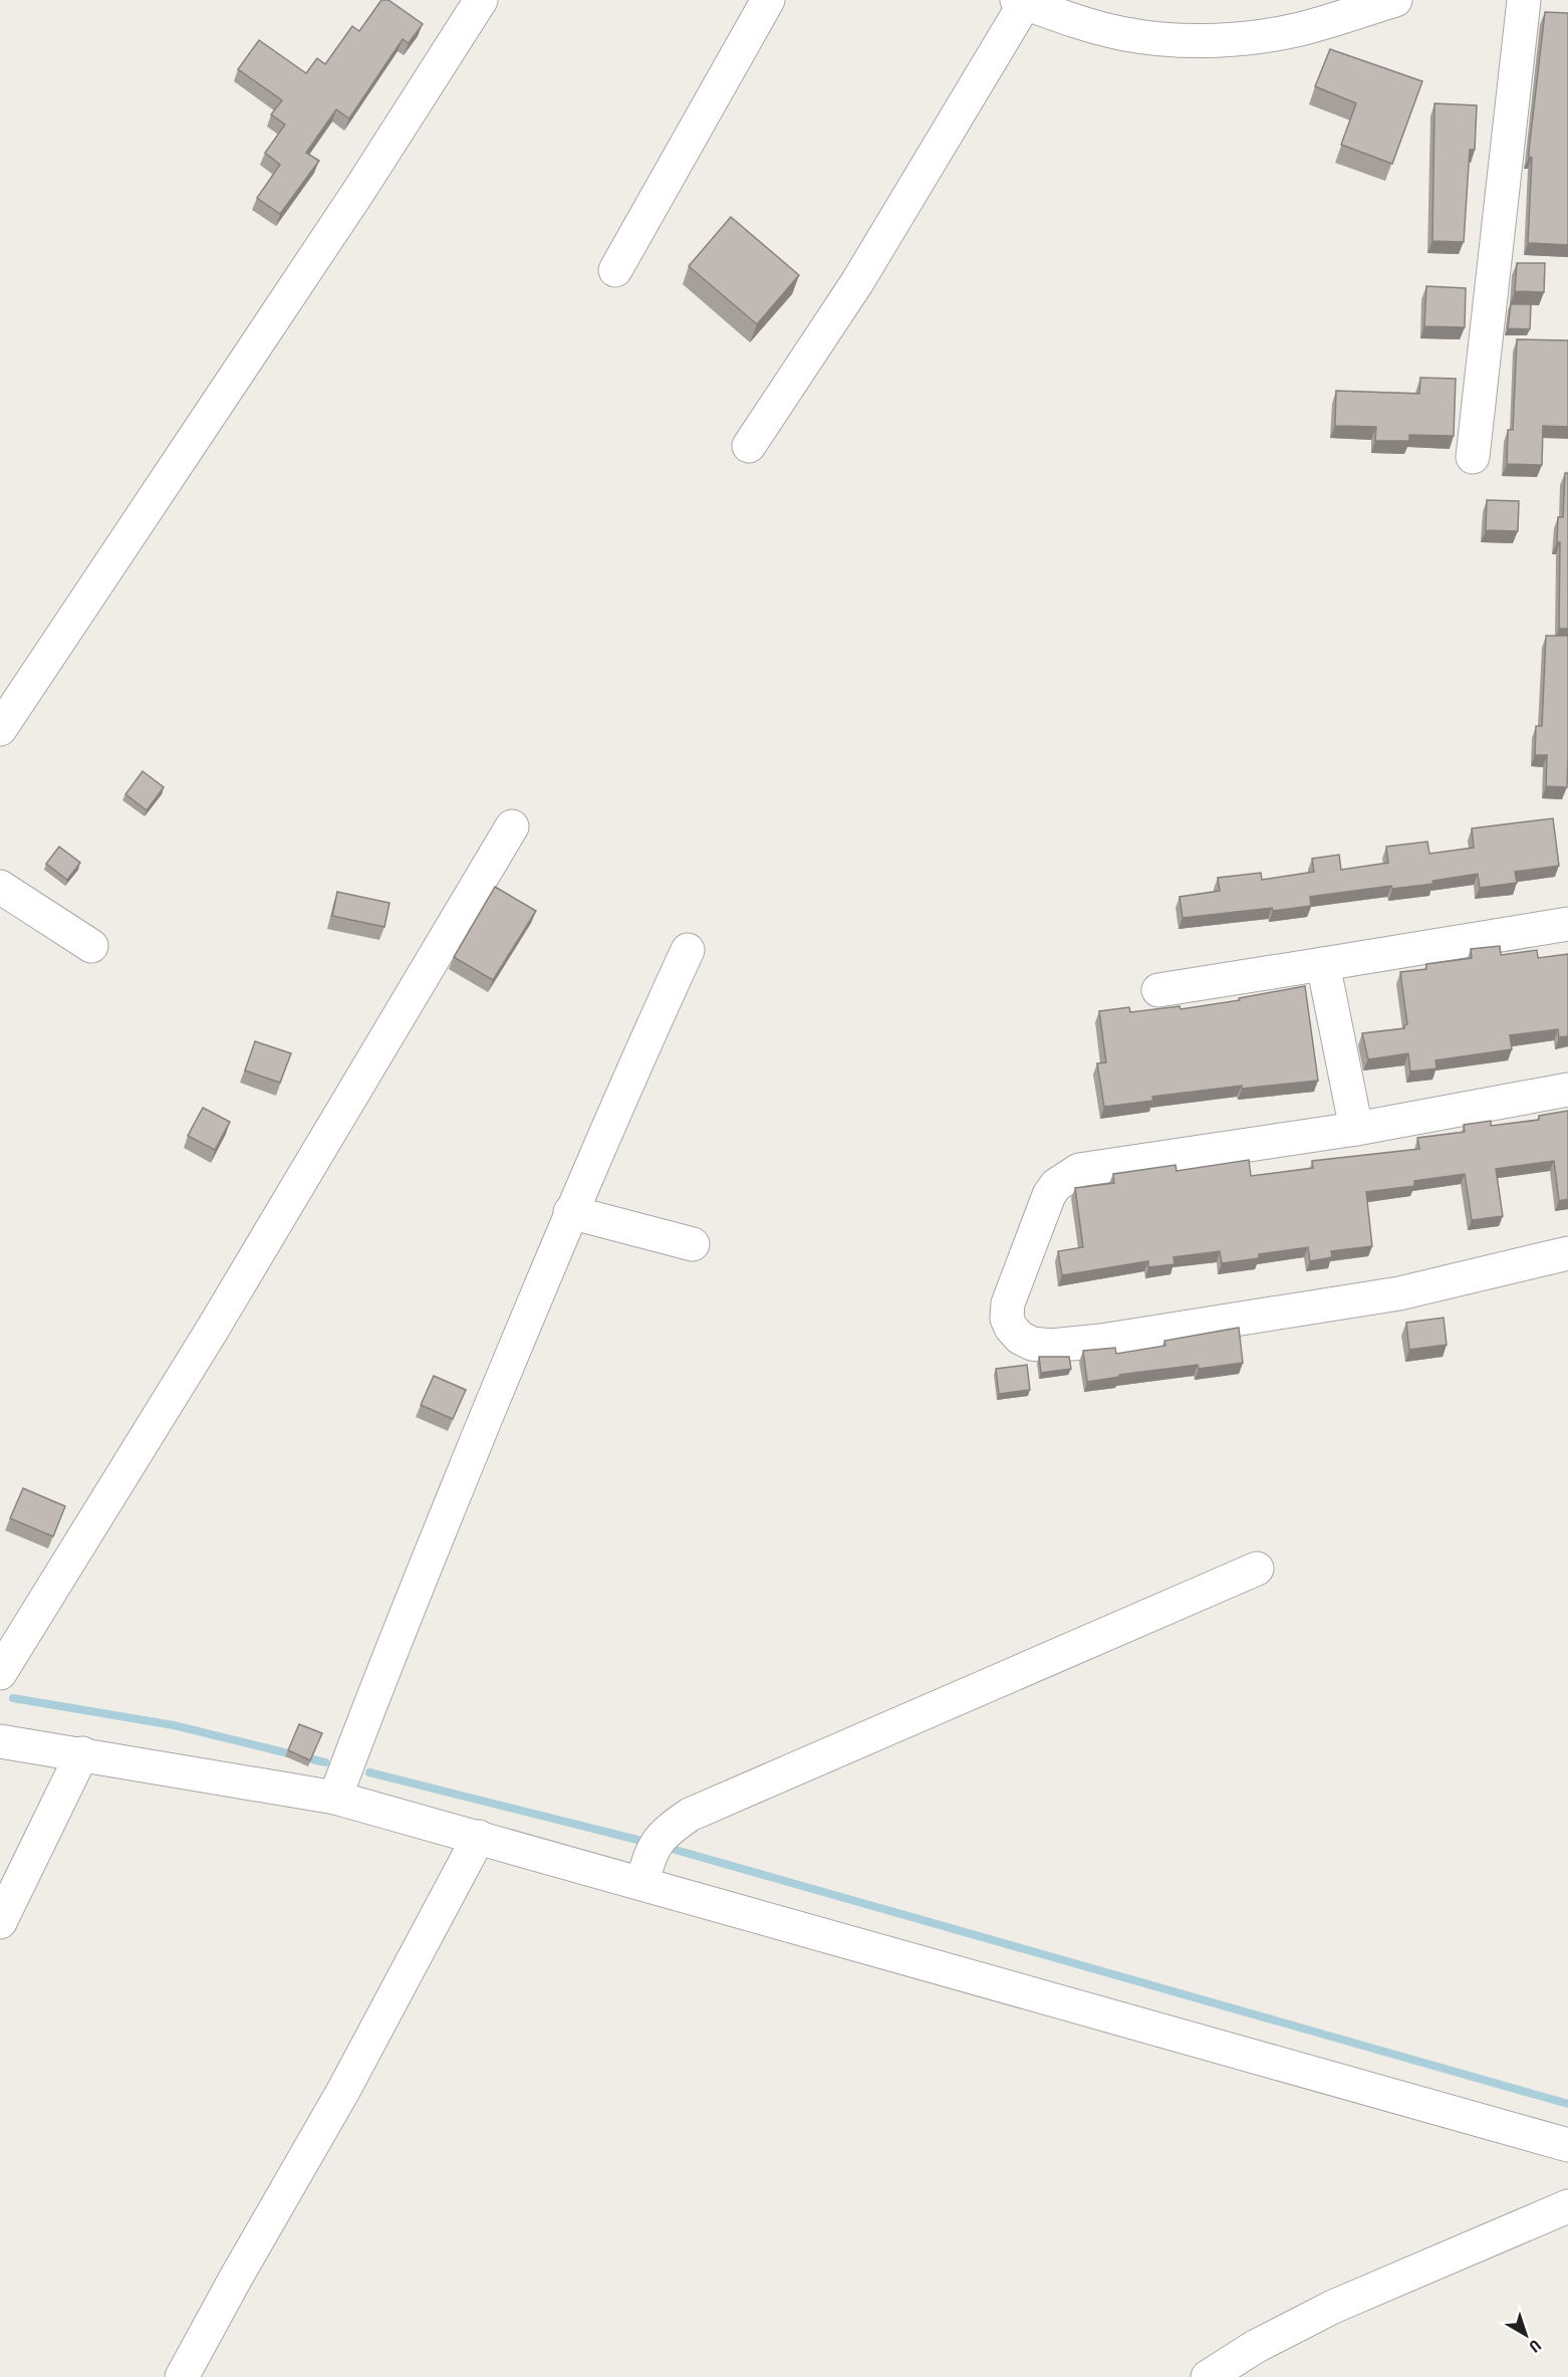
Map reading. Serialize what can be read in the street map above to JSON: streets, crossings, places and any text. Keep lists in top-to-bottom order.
{
  "north": "bottom right"
}
